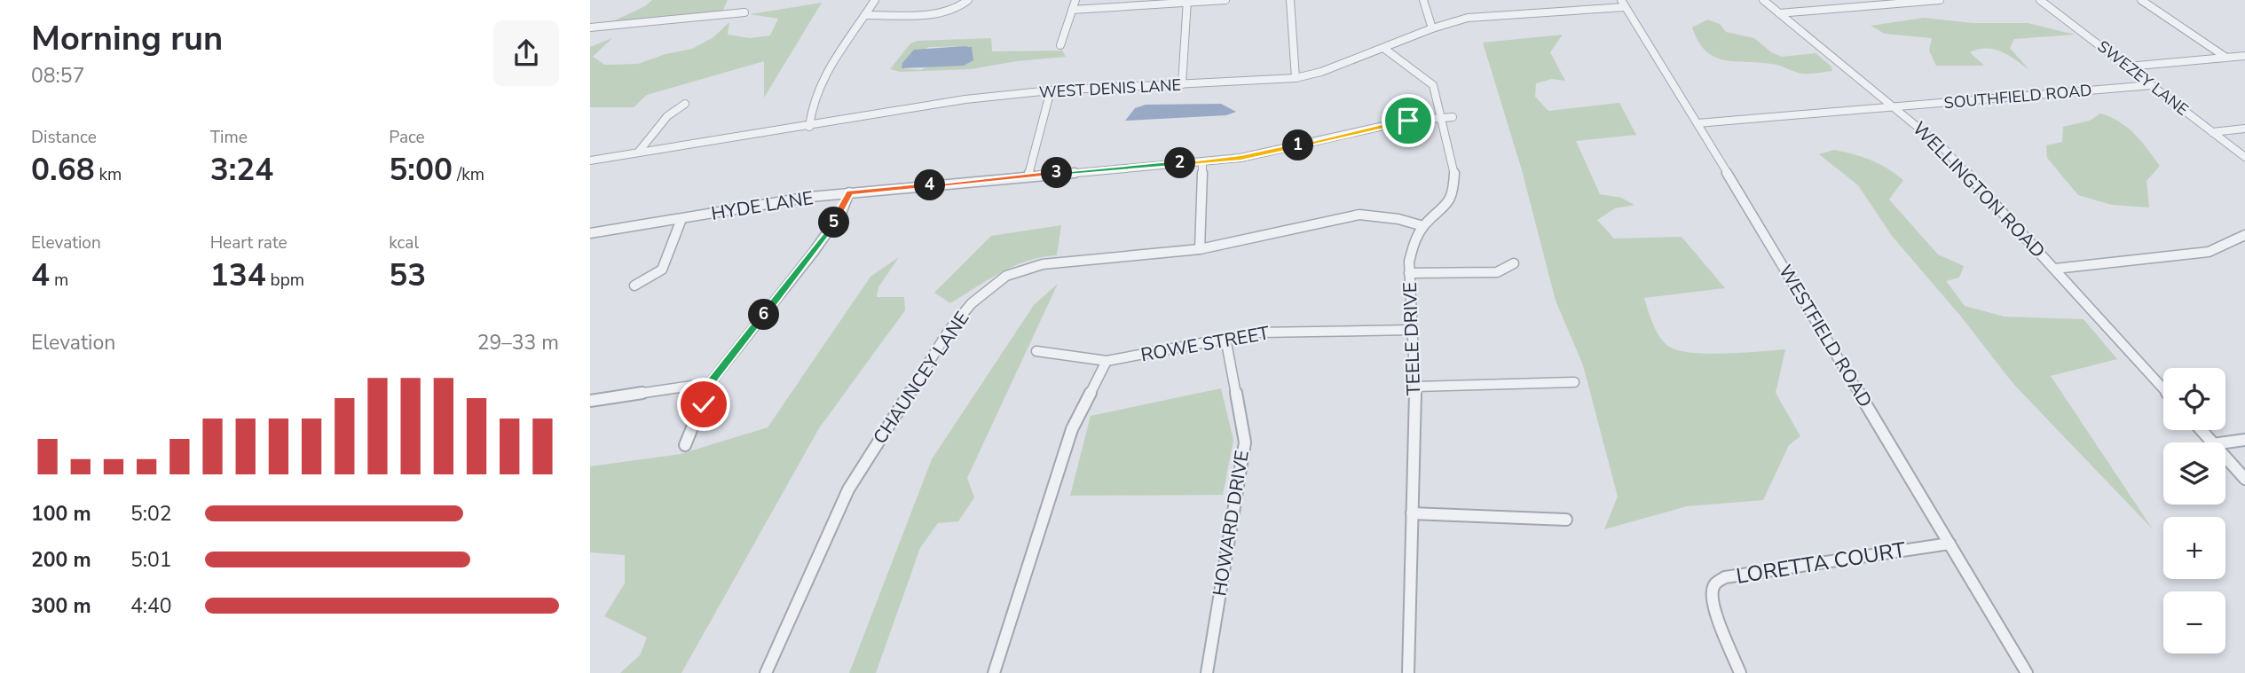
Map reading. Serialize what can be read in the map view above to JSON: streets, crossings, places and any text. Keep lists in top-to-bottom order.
{
  "streets": {
    "street": [
      "SWEZEY LANE",
      "WEST DENIS LANE",
      "SOUTHFIELD ROAD",
      "WELLINGTON ROAD",
      "HYDE LANE",
      "WESTFIELD ROAD",
      "TEELE DRIVE",
      "ROWE STREET",
      "CHAUNCEY LANE",
      "HOWARD DRIVE",
      "LORETTA COURT"
    ]
  },
  "crossings": [
    ["SWEZEY LANE", "SOUTHFIELD ROAD"],
    ["WEST DENIS LANE", "WESTFIELD ROAD"],
    ["WEST DENIS LANE", "TEELE DRIVE"],
    ["SOUTHFIELD ROAD", "WELLINGTON ROAD"],
    ["SOUTHFIELD ROAD", "WESTFIELD ROAD"],
    ["HYDE LANE", "TEELE DRIVE"],
    ["WESTFIELD ROAD", "LORETTA COURT"],
    ["TEELE DRIVE", "ROWE STREET"],
    ["TEELE DRIVE", "CHAUNCEY LANE"],
    ["ROWE STREET", "HOWARD DRIVE"]
  ],
  "page": {
    "heading": ["Morning run", "08:57"],
    "stats": [
      ["Distance", "0.68 km"],
      ["Time", "3:24"],
      ["Pace", "5:00 /km"],
      ["Elevation", "4 m"],
      ["Heart rate", "134 bpm"],
      ["kcal", "53"]
    ],
    "pins": [
      "1",
      "2",
      "3",
      "4",
      "5",
      "6"
    ],
    "chart": ["Elevation", "29–33 m"],
    "map_buttons": ["+", "−"],
    "list": [
      {
        "name": "100 m",
        "note": "5:02"
      },
      {
        "name": "200 m",
        "note": "5:01"
      },
      {
        "name": "300 m",
        "note": "4:40"
      }
    ]
  }
}
